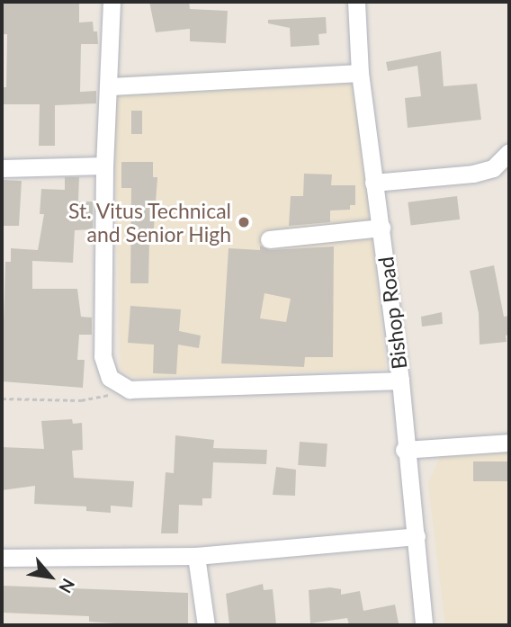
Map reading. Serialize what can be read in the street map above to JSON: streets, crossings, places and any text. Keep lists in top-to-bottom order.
{
  "streets": {
    "street": ["Bishop Road"]
  },
  "places": ["St. Vitus Technical and Senior High"],
  "north": "bottom right"
}
